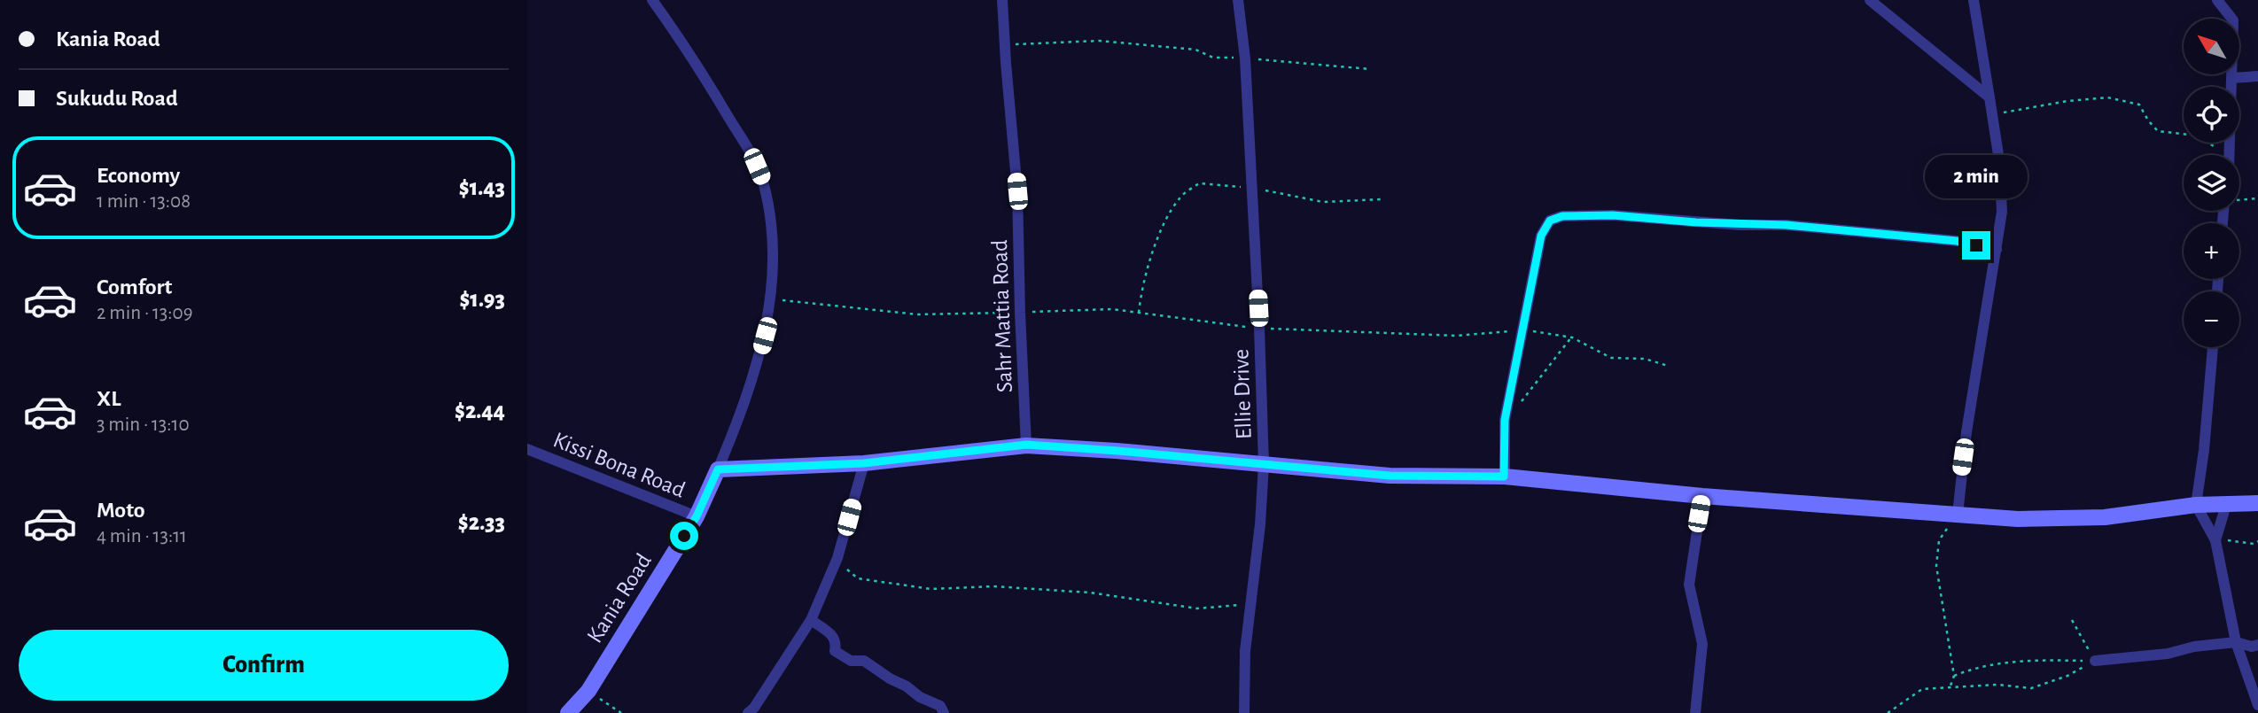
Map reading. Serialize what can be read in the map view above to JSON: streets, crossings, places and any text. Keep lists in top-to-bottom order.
{
  "streets": {
    "main road": ["Kania Road"],
    "street": ["Sahr Mattia Road", "Ellie Drive", "Kissi Bona Road"]
  },
  "crossings": [
    ["Kissi Bona Road", "Kania Road"]
  ],
  "north": "top left",
  "page": {
    "banner": ["Kania Road", "Sukudu Road"],
    "map_buttons": ["+", "−"],
    "list": [
      {
        "name": "Economy",
        "note": "1 min · 13:08",
        "value": "$1.43"
      },
      {
        "name": "Comfort",
        "note": "2 min · 13:09",
        "value": "$1.93"
      },
      {
        "name": "XL",
        "note": "3 min · 13:10",
        "value": "$2.44"
      },
      {
        "name": "Moto",
        "note": "4 min · 13:11",
        "value": "$2.33"
      }
    ],
    "bubble": "2 min",
    "buttons": "Confirm"
  }
}
